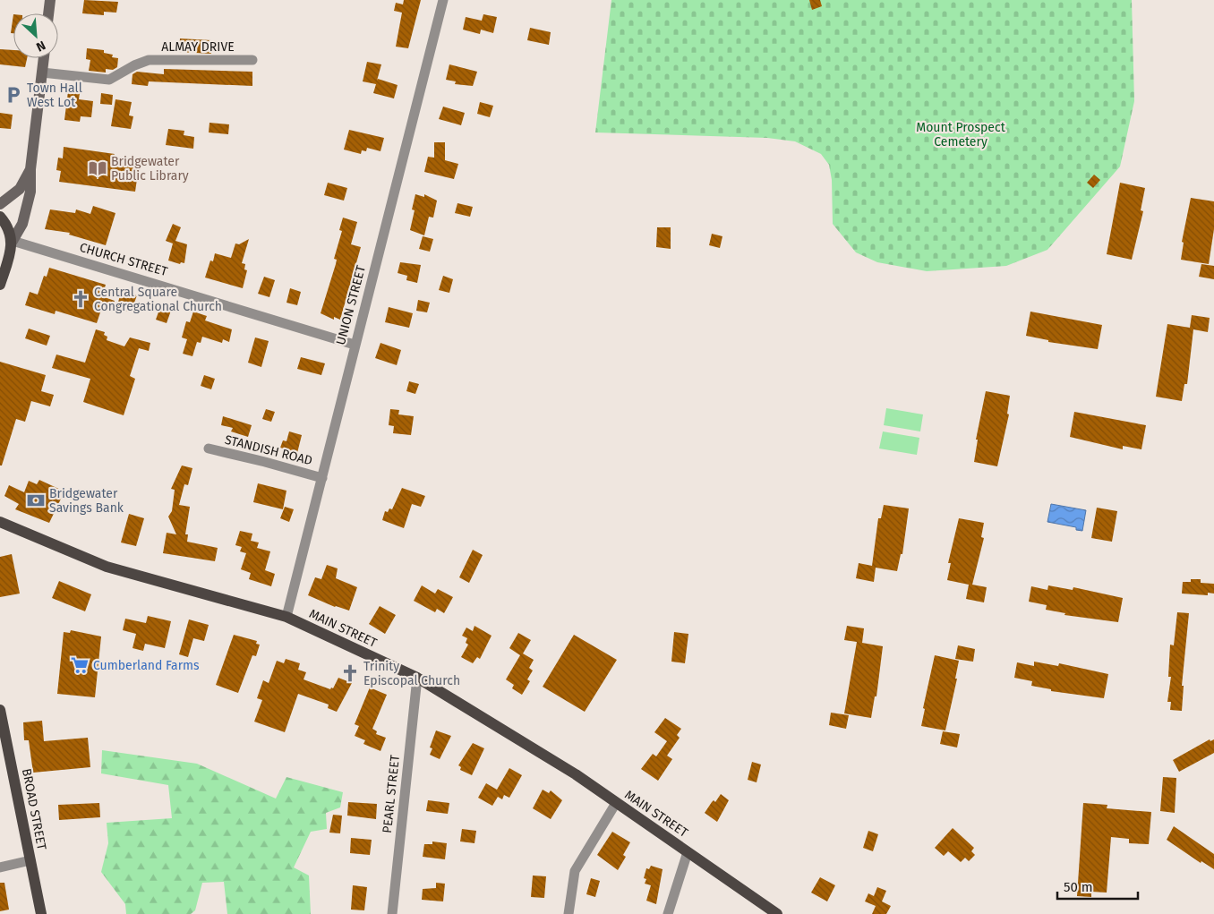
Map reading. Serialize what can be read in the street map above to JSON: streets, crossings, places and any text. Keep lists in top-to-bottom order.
{
  "streets": {
    "main road": ["MAIN STREET", "BROAD STREET"],
    "street": [
      "ALMAY DRIVE",
      "CHURCH STREET",
      "UNION STREET",
      "STANDISH ROAD",
      "PEARL STREET"
    ]
  },
  "crossings": [
    ["CHURCH STREET", "UNION STREET"],
    ["UNION STREET", "STANDISH ROAD"],
    ["UNION STREET", "MAIN STREET"],
    ["MAIN STREET", "PEARL STREET"]
  ],
  "parks": ["Mount Prospect Cemetery"],
  "places": {
    "parking": ["Town Hall West Lot"],
    "library": ["Bridgewater Public Library"],
    "church": ["Central Square Congregational Church", "Trinity Episcopal Church"],
    "bank": ["Bridgewater Savings Bank"],
    "supermarket": ["Cumberland Farms"]
  },
  "scale_bar": "50 m",
  "north": "bottom right"
}
